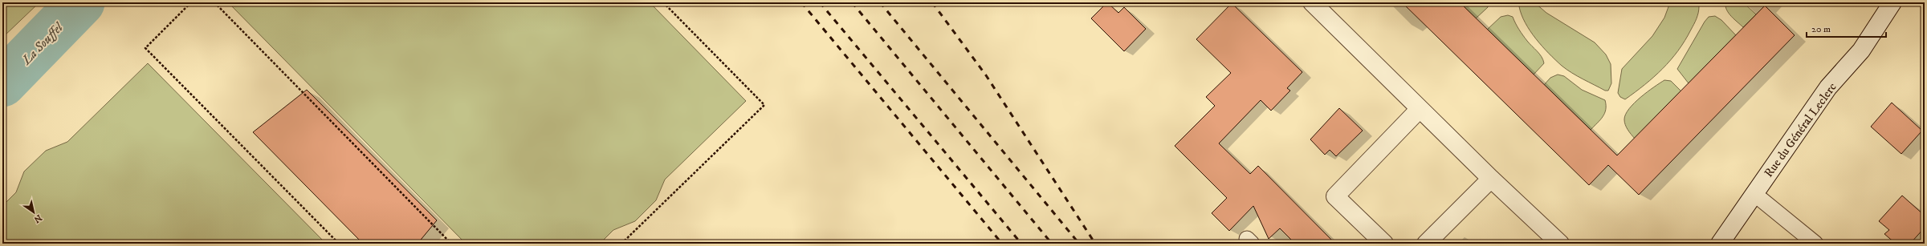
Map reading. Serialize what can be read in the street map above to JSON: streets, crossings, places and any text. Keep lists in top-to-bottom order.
{
  "streets": {
    "street": ["Rue du Général Leclerc"]
  },
  "water": ["La Souffel"],
  "scale_bar": "20 m",
  "north": "bottom right"
}
